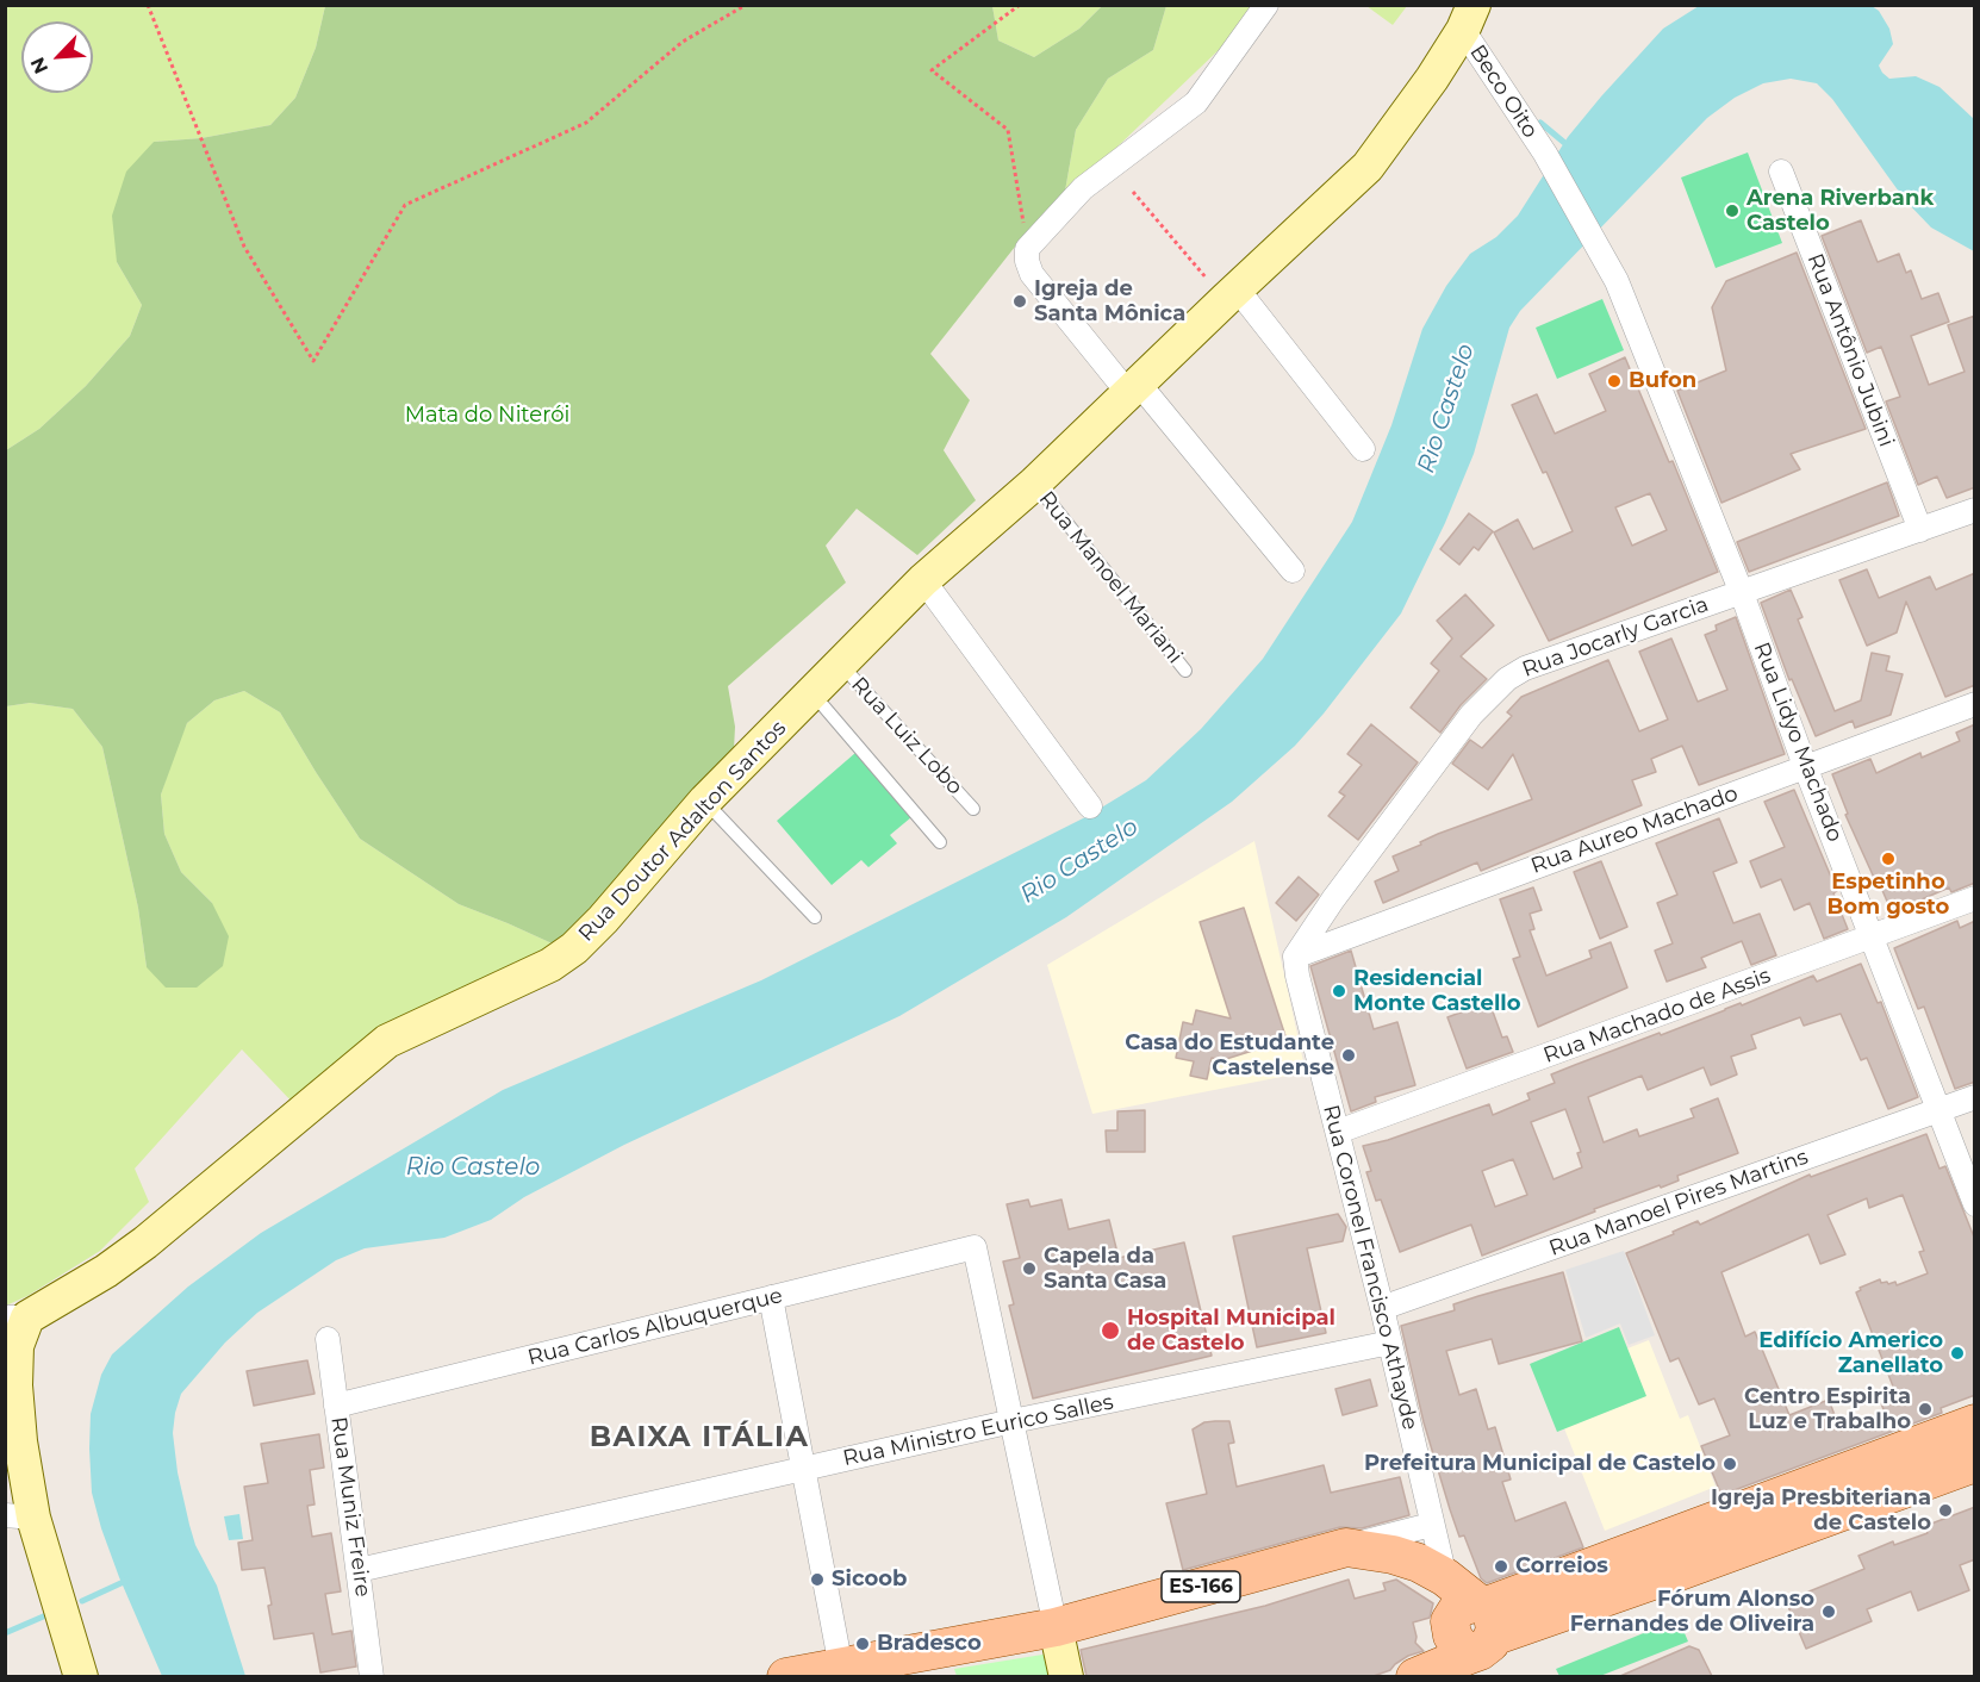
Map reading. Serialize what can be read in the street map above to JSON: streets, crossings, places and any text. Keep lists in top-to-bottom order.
{
  "streets": {
    "main road": ["Rua Doutor Adalton Santos", "ES-166"],
    "street": [
      "Beco Oito",
      "Rua Antônio Jubini",
      "Rua Jocarly Garcia",
      "Rua Lidyo Machado",
      "Rua Aureo Machado",
      "Rua Machado de Assis",
      "Rua Manoel Pires Martins",
      "Rua Coronel Francisco Athayde",
      "Rua Carlos Albuquerque",
      "Rua Ministro Eurico Salles",
      "Rua Muniz Freire"
    ],
    "lane": ["Rua Manoel Mariani", "Rua Luiz Lobo"]
  },
  "crossings": [
    ["Beco Oito", "Rua Lidyo Machado"],
    ["Beco Oito", "Rua Doutor Adalton Santos"],
    ["Rua Antônio Jubini", "Rua Jocarly Garcia"],
    ["Rua Manoel Mariani", "Rua Doutor Adalton Santos"],
    ["Rua Jocarly Garcia", "Rua Lidyo Machado"],
    ["Rua Jocarly Garcia", "Rua Aureo Machado"],
    ["Rua Jocarly Garcia", "Rua Coronel Francisco Athayde"],
    ["Rua Luiz Lobo", "Rua Doutor Adalton Santos"],
    ["Rua Lidyo Machado", "Rua Aureo Machado"],
    ["Rua Lidyo Machado", "Rua Machado de Assis"],
    ["Rua Lidyo Machado", "Rua Manoel Pires Martins"],
    ["Rua Aureo Machado", "Rua Coronel Francisco Athayde"],
    ["Rua Machado de Assis", "Rua Coronel Francisco Athayde"],
    ["Rua Manoel Pires Martins", "Rua Coronel Francisco Athayde"],
    ["Rua Coronel Francisco Athayde", "Rua Ministro Eurico Salles"],
    ["Rua Carlos Albuquerque", "Rua Ministro Eurico Salles"],
    ["Rua Carlos Albuquerque", "Rua Muniz Freire"],
    ["Rua Ministro Eurico Salles", "Rua Muniz Freire"]
  ],
  "districts": ["BAIXA ITÁLIA"],
  "water": ["Rio Castelo"],
  "parks": ["Mata do Niterói"],
  "places": [
    "Arena Riverbank Castelo",
    "Igreja de Santa Mônica",
    "Bufon",
    "Espetinho Bom gosto",
    "Residencial Monte Castello",
    "Casa do Estudante Castelense",
    "Capela da Santa Casa",
    "Hospital Municipal de Castelo",
    "Edifício Americo Zanellato",
    "Centro Espirita Luz e Trabalho",
    "Prefeitura Municipal de Castelo",
    "Igreja Presbiteriana de Castelo",
    "Correios",
    "Sicoob",
    "Fórum Alonso Fernandes de Oliveira",
    "Bradesco"
  ],
  "north": "bottom left"
}
